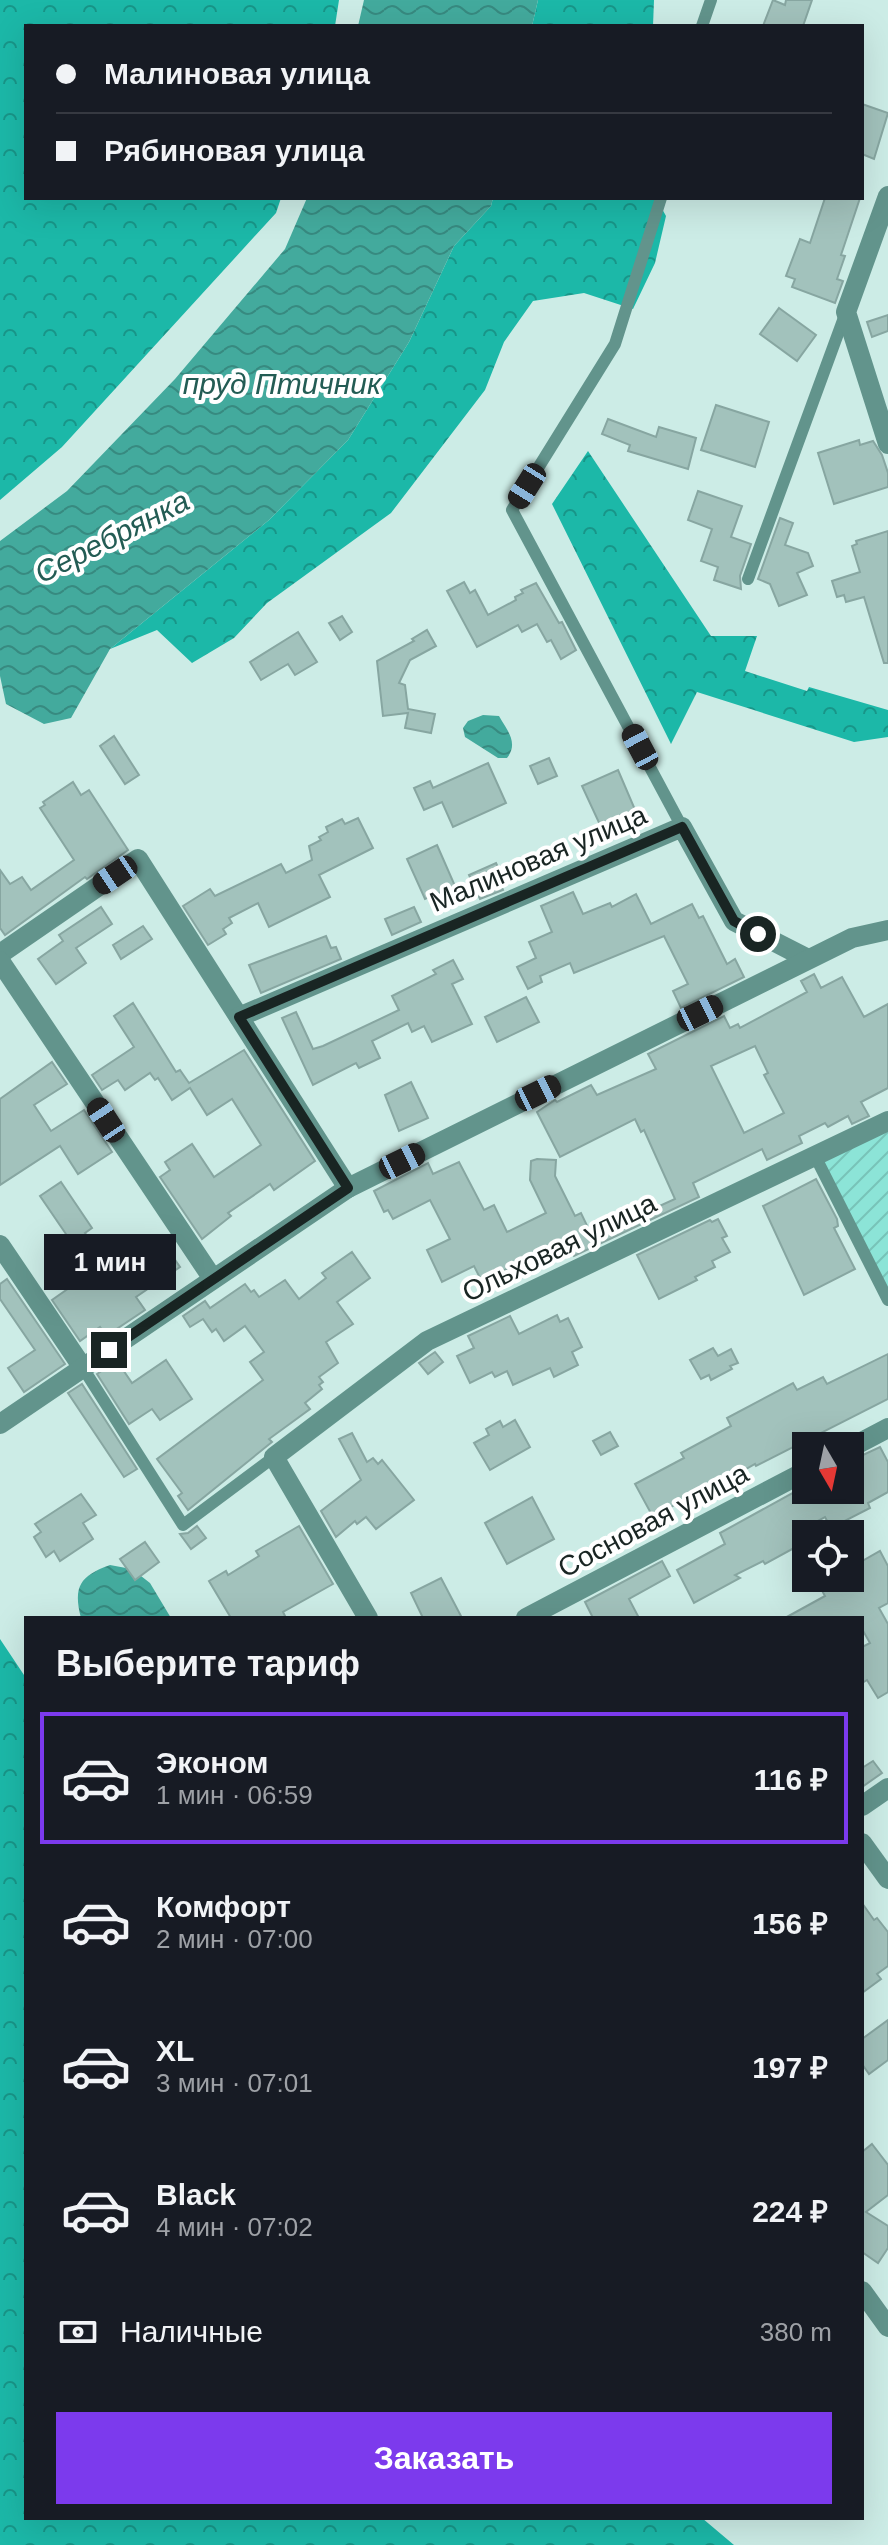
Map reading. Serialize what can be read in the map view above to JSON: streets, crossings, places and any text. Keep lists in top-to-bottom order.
{
  "streets": {
    "street": ["Малиновая улица", "Ольховая улица", "Сосновая улица"]
  },
  "water": ["пруд Птичник", "Серебрянка"],
  "north": "bottom",
  "page": {
    "banner": ["Малиновая улица", "Рябиновая улица"],
    "bubble": "1 мин",
    "heading": "Выберите тариф",
    "list": [
      {
        "name": "Эконом",
        "note": "1 мин · 06:59",
        "value": "116 ₽"
      },
      {
        "name": "Комфорт",
        "note": "2 мин · 07:00",
        "value": "156 ₽"
      },
      {
        "name": "XL",
        "note": "3 мин · 07:01",
        "value": "197 ₽"
      },
      {
        "name": "Black",
        "note": "4 мин · 07:02",
        "value": "224 ₽"
      }
    ],
    "pay": ["Наличные", "380 m"],
    "buttons": "Заказать"
  }
}
